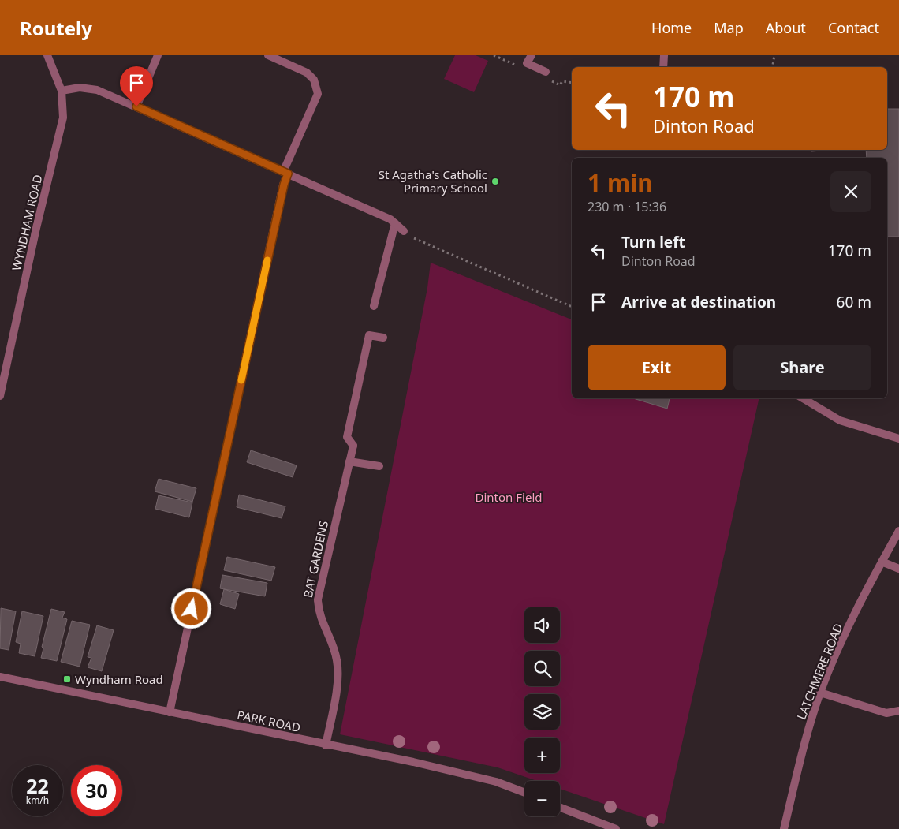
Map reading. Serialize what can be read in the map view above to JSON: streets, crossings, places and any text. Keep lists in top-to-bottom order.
{
  "streets": {
    "street": [
      "WYNDHAM ROAD",
      "BAT GARDENS",
      "LATCHMERE ROAD",
      "PARK ROAD"
    ]
  },
  "crossings": [
    ["BAT GARDENS", "PARK ROAD"]
  ],
  "parks": ["Dinton Field"],
  "places": {
    "other": ["St Agatha's Catholic Primary School"],
    "transit": ["Wyndham Road"]
  },
  "page": {
    "header": "Routely",
    "nav": [
      "Home",
      "Map",
      "About",
      "Contact"
    ],
    "turn": ["170 m", "Dinton Road"],
    "heading": ["1 min", "230 m · 15:36"],
    "list": [
      {
        "name": "Turn left",
        "note": "Dinton Road",
        "value": "170 m"
      },
      {
        "name": "Arrive at destination",
        "value": "60 m"
      }
    ],
    "buttons": ["Exit", "Share"],
    "map_buttons": ["+", "−"],
    "speed": "22 km/h",
    "limit": "30"
  }
}
